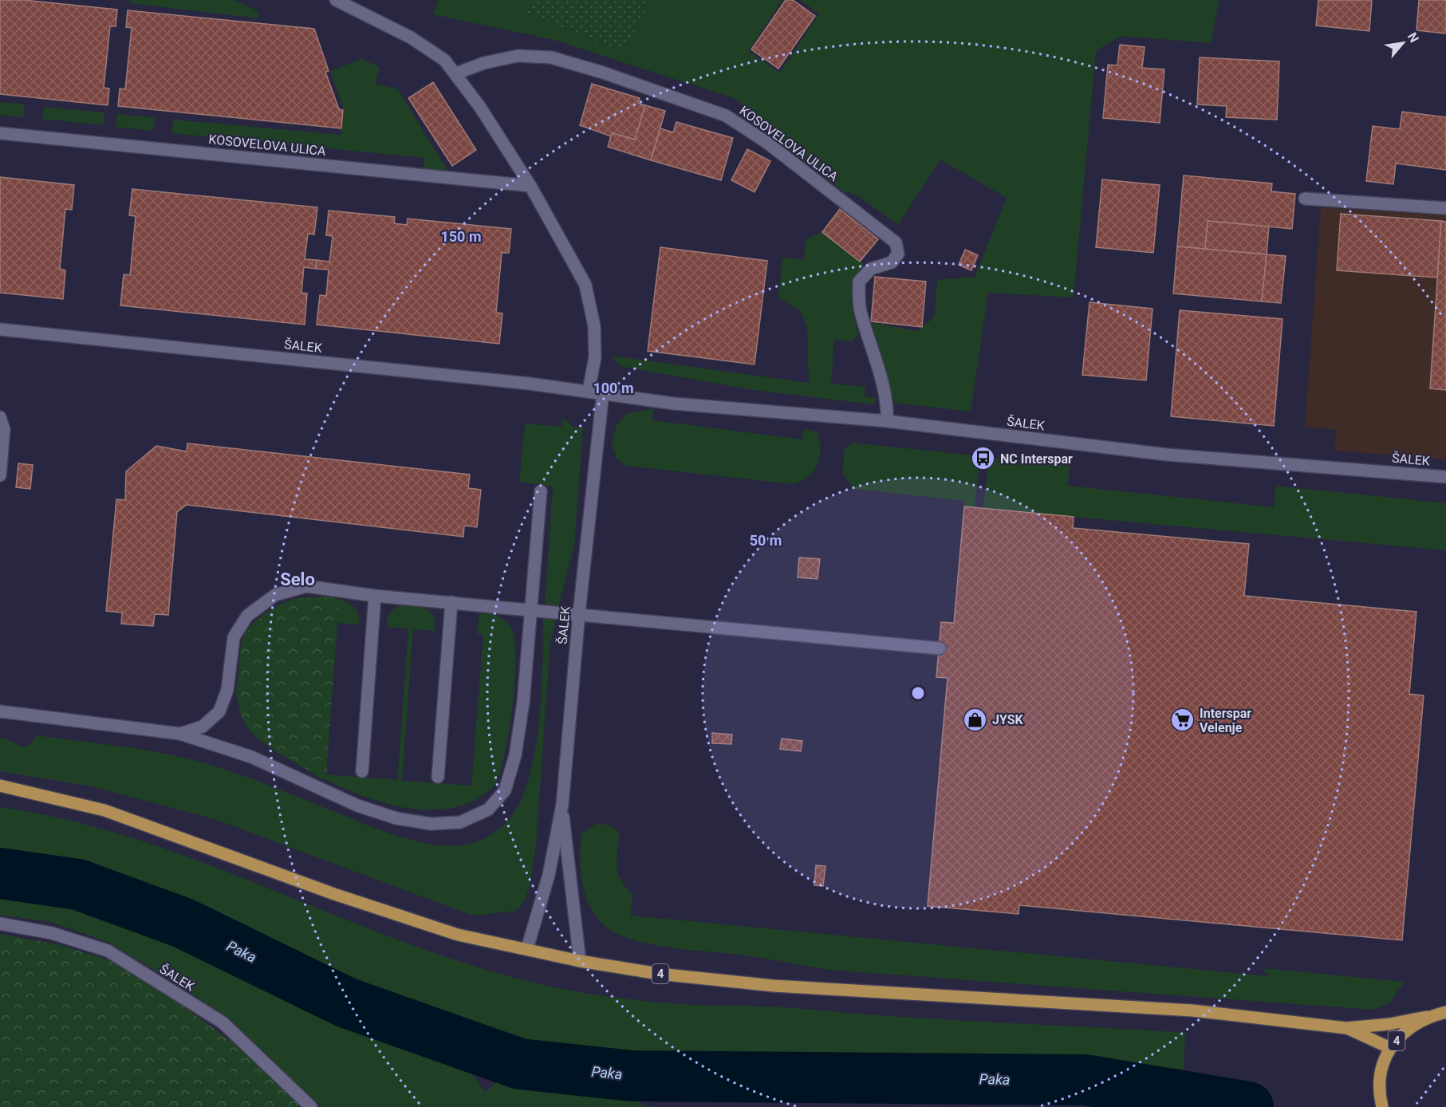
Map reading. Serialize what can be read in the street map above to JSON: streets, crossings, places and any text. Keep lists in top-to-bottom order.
{
  "streets": {
    "main road": ["4"],
    "street": ["KOSOVELOVA ULICA", "ŠALEK"]
  },
  "crossings": [
    ["KOSOVELOVA ULICA", "ŠALEK"]
  ],
  "districts": ["Selo"],
  "water": ["Paka"],
  "places": {
    "bus stop": ["NC Interspar"],
    "shop": ["JYSK"],
    "supermarket": ["Interspar Velenje"]
  },
  "north": "top right",
  "rings": ["150 m", "100 m", "50 m"]
}
